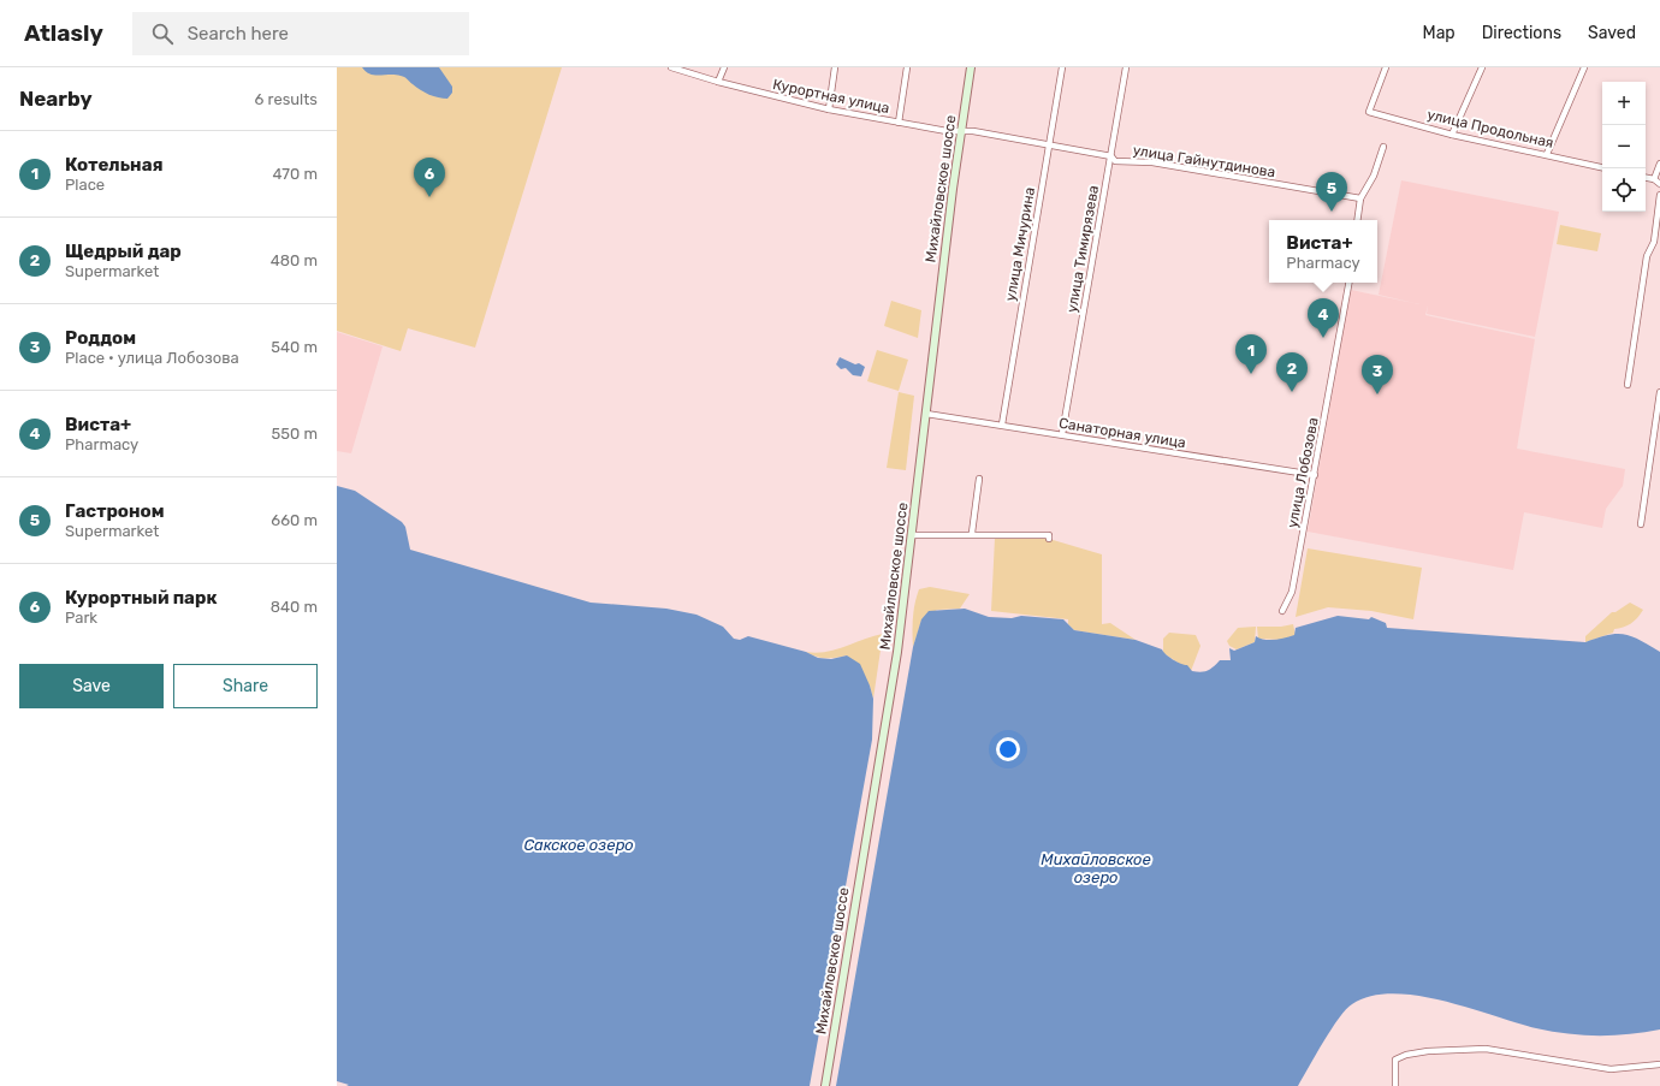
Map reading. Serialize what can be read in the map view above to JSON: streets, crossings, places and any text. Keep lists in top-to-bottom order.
{
  "streets": {
    "main road": ["Михайловское шоссе"],
    "street": [
      "Курортная улица",
      "улица Продольная",
      "улица Гайнутдинова",
      "улица Мичурина",
      "улица Тимирязева",
      "Санаторная улица",
      "улица Лобозова"
    ]
  },
  "crossings": [
    ["Курортная улица", "улица Гайнутдинова"],
    ["Курортная улица", "Михайловское шоссе"],
    ["улица Гайнутдинова", "Михайловское шоссе"],
    ["улица Гайнутдинова", "улица Мичурина"],
    ["улица Гайнутдинова", "улица Тимирязева"],
    ["Михайловское шоссе", "Санаторная улица"],
    ["улица Мичурина", "Санаторная улица"],
    ["улица Тимирязева", "Санаторная улица"],
    ["Санаторная улица", "улица Лобозова"]
  ],
  "water": ["Сакское озеро", "Михайловское озеро"],
  "page": {
    "header": "Atlasly",
    "search": "Search here",
    "nav": ["Map", "Directions", "Saved"],
    "heading": ["Nearby", "6 results"],
    "map_buttons": ["+", "−"],
    "list": [
      {
        "mark": "1",
        "name": "Котельная",
        "note": "Place",
        "value": "470 m"
      },
      {
        "mark": "2",
        "name": "Щедрый дар",
        "note": "Supermarket",
        "value": "480 m"
      },
      {
        "mark": "3",
        "name": "Роддом",
        "note": "Place · улица Лобозова",
        "value": "540 m"
      },
      {
        "mark": "4",
        "name": "Виста+",
        "note": "Pharmacy",
        "value": "550 m"
      },
      {
        "mark": "5",
        "name": "Гастроном",
        "note": "Supermarket",
        "value": "660 m"
      },
      {
        "mark": "6",
        "name": "Курортный парк",
        "note": "Park",
        "value": "840 m"
      }
    ],
    "pins": [
      "6",
      "5",
      "4",
      "1",
      "2",
      "3"
    ],
    "popup": ["Виста+", "Pharmacy"],
    "buttons": ["Save", "Share"]
  }
}
